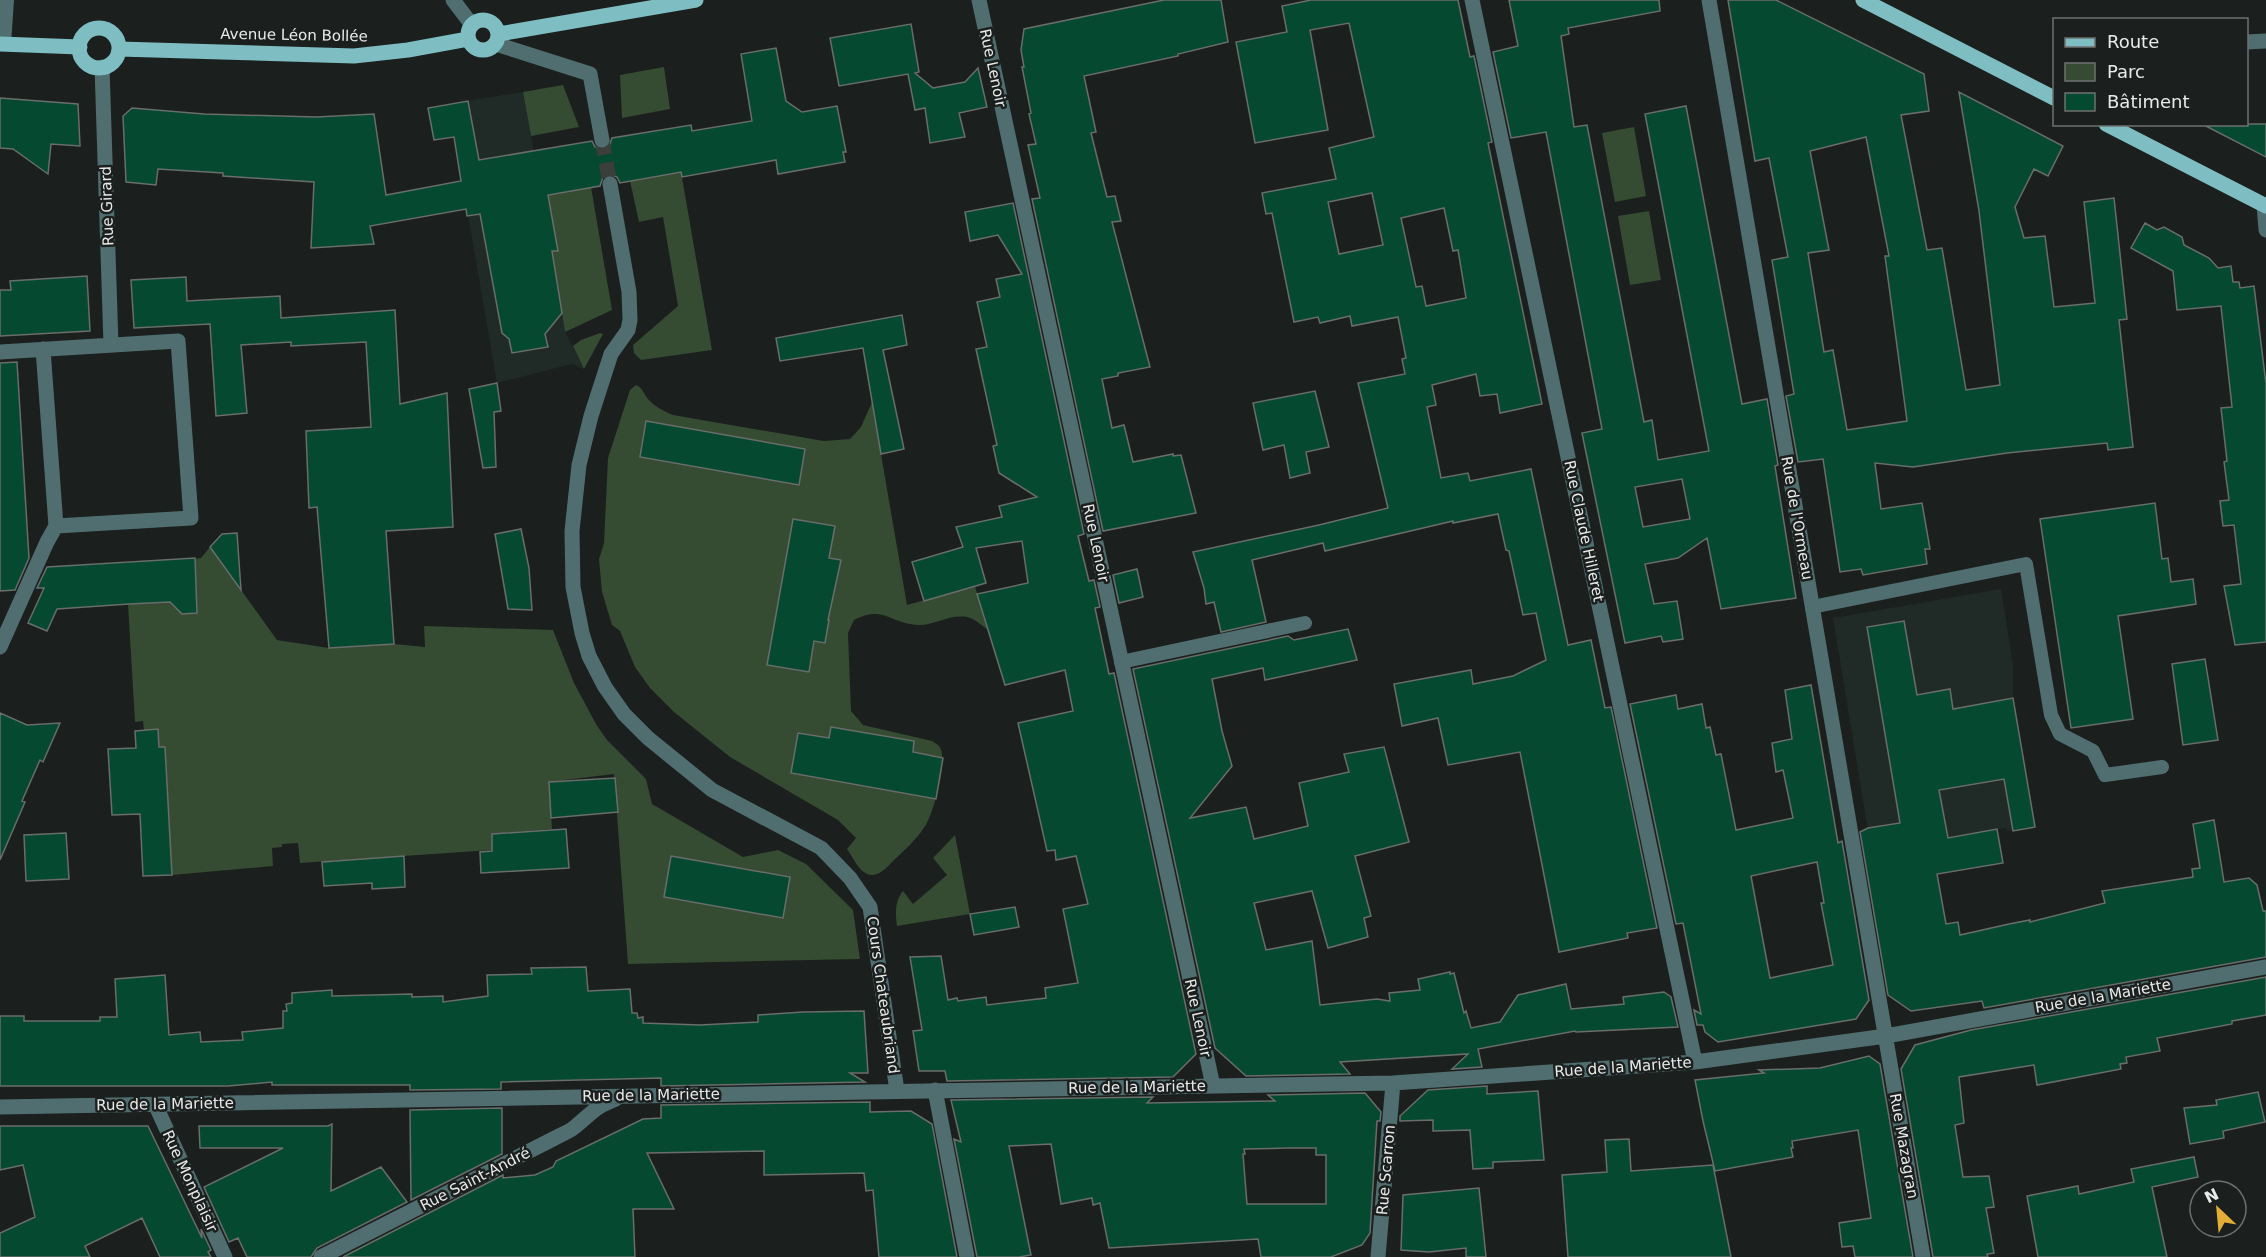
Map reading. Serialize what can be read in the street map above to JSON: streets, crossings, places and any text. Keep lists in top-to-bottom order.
{
  "streets": {
    "main road": ["Avenue Léon Bollée"],
    "street": [
      "Rue Lenoir",
      "Rue Girard",
      "Rue de l'Ormeau",
      "Rue Claude Hilleret",
      "Cours Chateaubriand",
      "Rue de la Mariette",
      "Rue Mazagran",
      "Rue Scarron",
      "Rue Saint-André",
      "Rue Monplaisir"
    ]
  },
  "crossings": [
    ["Avenue Léon Bollée", "Rue Girard"],
    ["Rue Lenoir", "Rue de la Mariette"],
    ["Rue de l'Ormeau", "Rue de la Mariette"],
    ["Rue de l'Ormeau", "Rue Mazagran"],
    ["Rue Claude Hilleret", "Rue de la Mariette"],
    ["Cours Chateaubriand", "Rue de la Mariette"],
    ["Rue de la Mariette", "Rue Mazagran"],
    ["Rue de la Mariette", "Rue Scarron"],
    ["Rue de la Mariette", "Rue Saint-André"],
    ["Rue de la Mariette", "Rue Monplaisir"]
  ],
  "legend": ["Route", "Parc", "Bâtiment"],
  "north": "top left"
}
